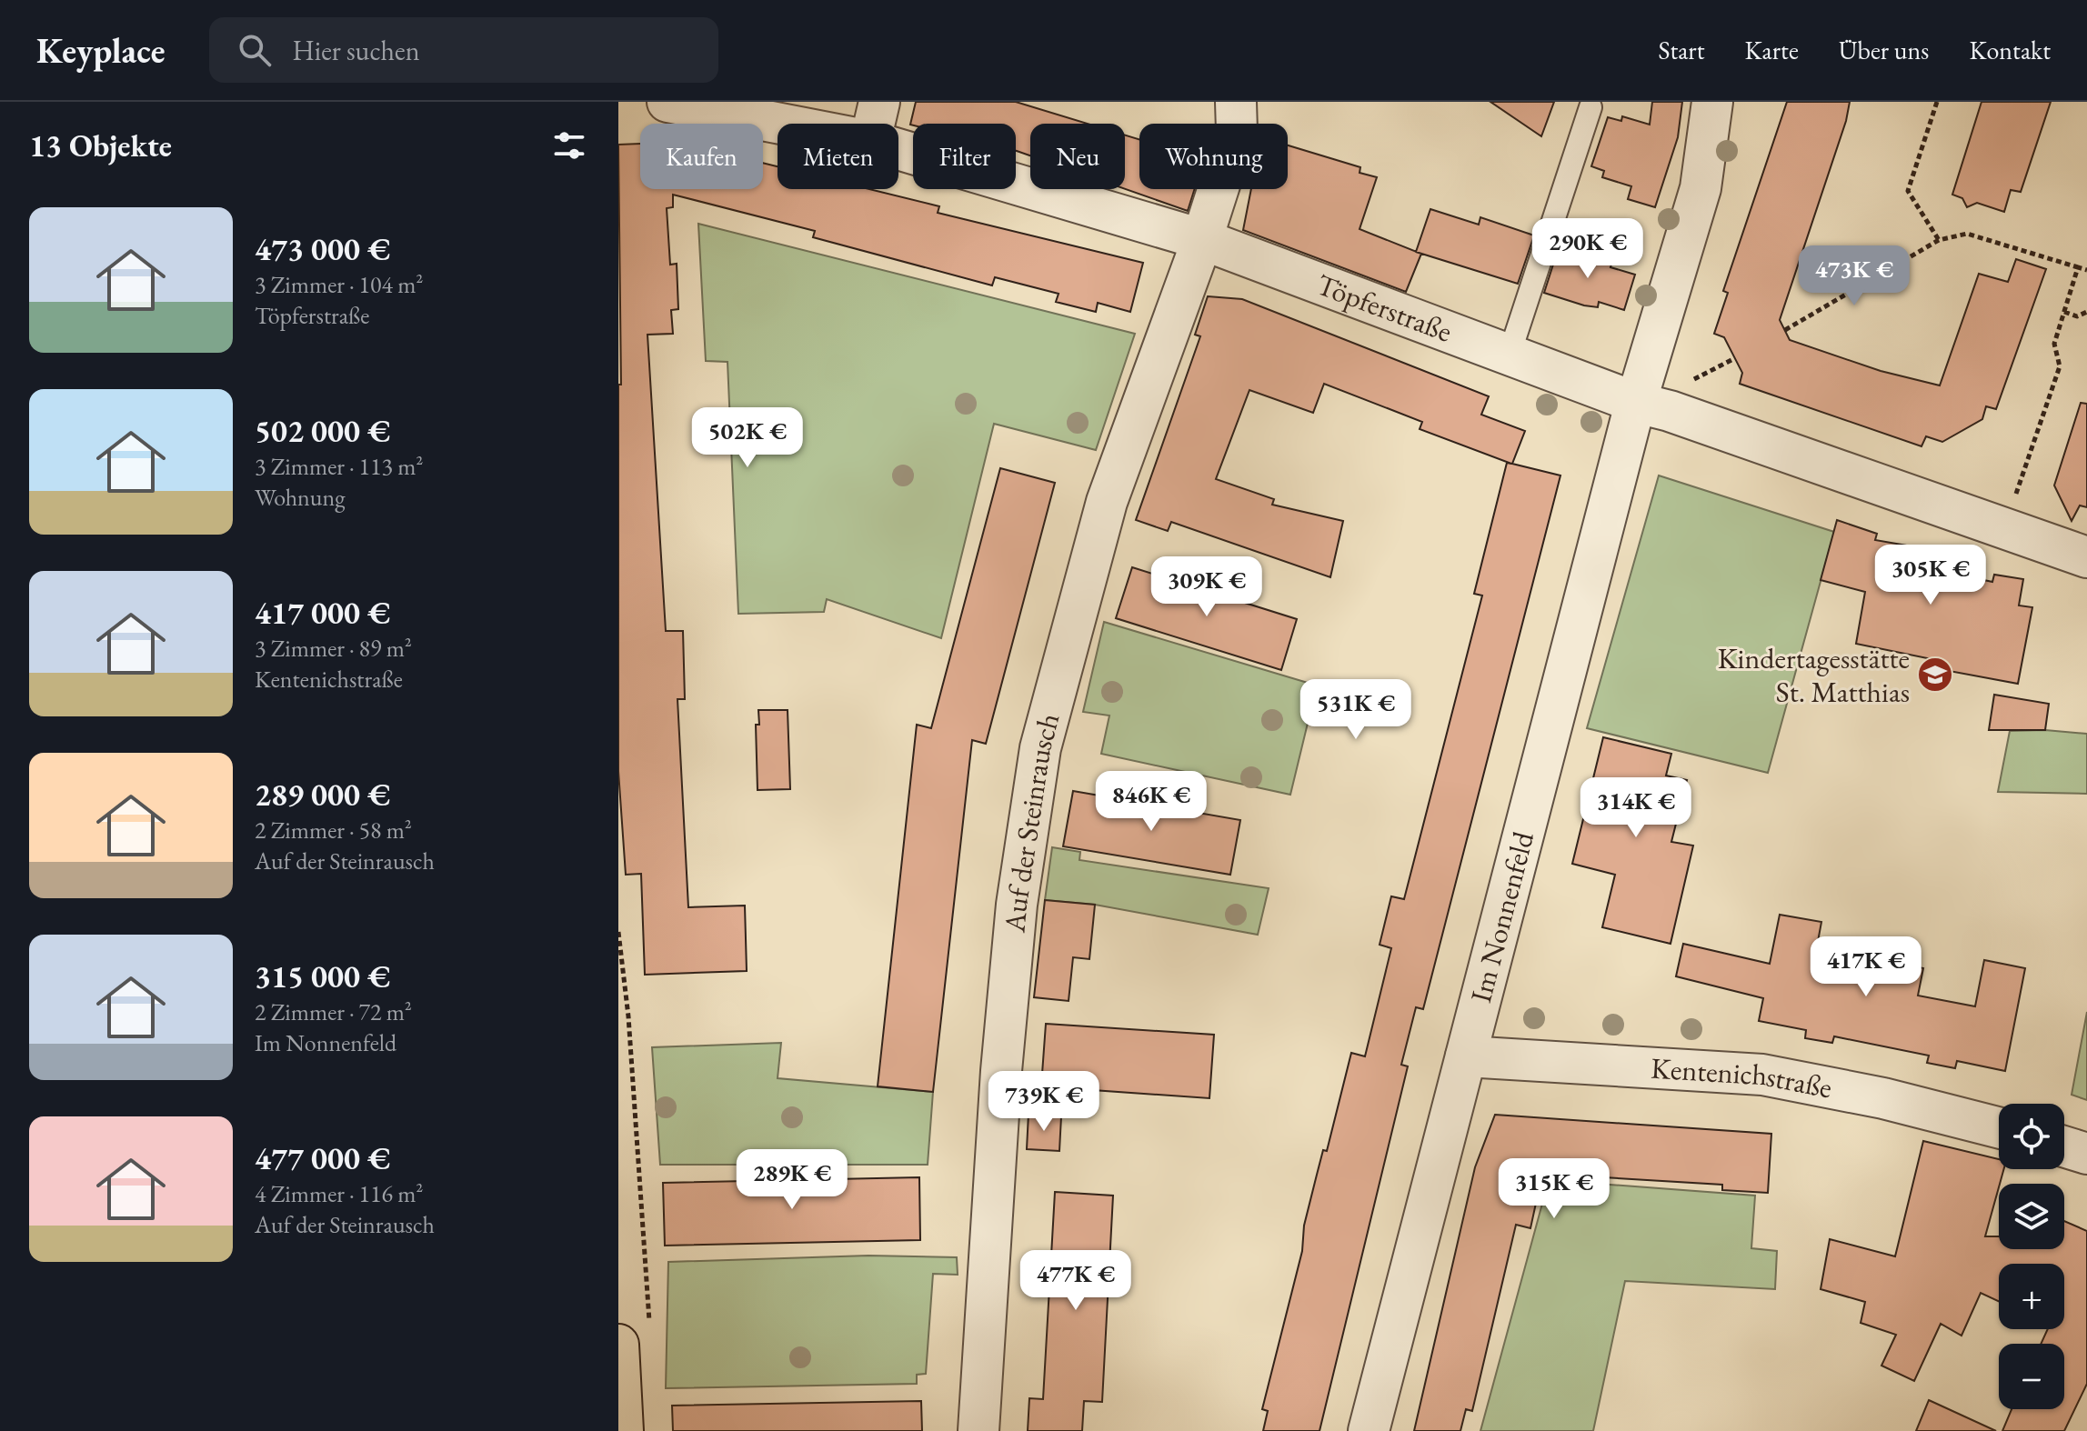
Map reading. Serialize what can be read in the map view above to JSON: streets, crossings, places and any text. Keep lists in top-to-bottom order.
{
  "streets": {
    "street": [
      "Töpferstraße",
      "Auf der Steinrausch",
      "Im Nonnenfeld",
      "Kentenichstraße"
    ]
  },
  "crossings": [
    ["Töpferstraße", "Auf der Steinrausch"],
    ["Töpferstraße", "Im Nonnenfeld"],
    ["Im Nonnenfeld", "Kentenichstraße"]
  ],
  "places": {
    "school or university": ["Kindertagesstätte St. Matthias"]
  },
  "page": {
    "header": "Keyplace",
    "search": "Hier suchen",
    "nav": [
      "Start",
      "Karte",
      "Über uns",
      "Kontakt"
    ],
    "heading": "13 Objekte",
    "chip": [
      "Kaufen",
      "Mieten",
      "Filter",
      "Neu",
      "Wohnung"
    ],
    "list": [
      {
        "name": "473 000 €",
        "note": "3 Zimmer · 104 m² · Töpferstraße"
      },
      {
        "name": "502 000 €",
        "note": "3 Zimmer · 113 m² · Wohnung"
      },
      {
        "name": "417 000 €",
        "note": "3 Zimmer · 89 m² · Kentenichstraße"
      },
      {
        "name": "289 000 €",
        "note": "2 Zimmer · 58 m² · Auf der Steinrausch"
      },
      {
        "name": "315 000 €",
        "note": "2 Zimmer · 72 m² · Im Nonnenfeld"
      },
      {
        "name": "477 000 €",
        "note": "4 Zimmer · 116 m² · Auf der Steinrausch"
      }
    ],
    "price": [
      "290K €",
      "473K €",
      "502K €",
      "305K €",
      "309K €",
      "531K €",
      "846K €",
      "314K €",
      "417K €",
      "739K €",
      "289K €",
      "315K €",
      "477K €"
    ],
    "map_buttons": ["+", "−"]
  }
}
